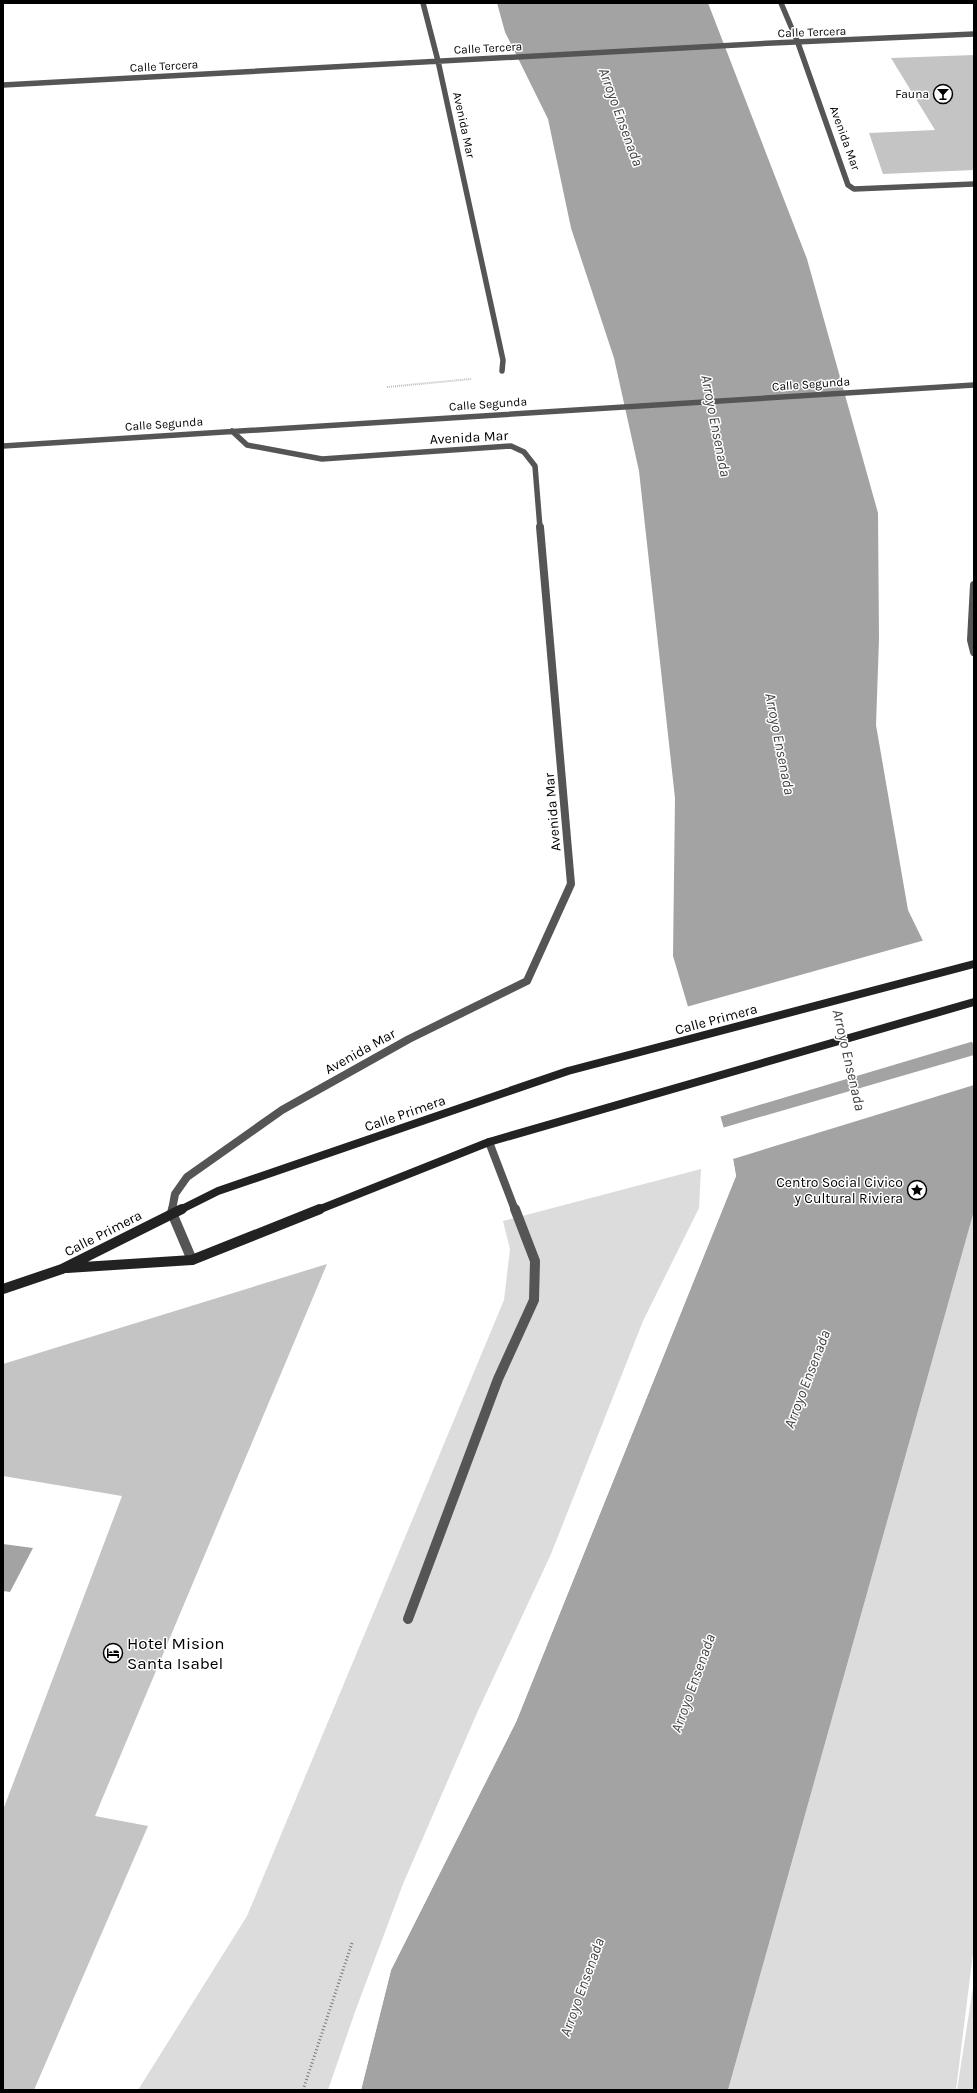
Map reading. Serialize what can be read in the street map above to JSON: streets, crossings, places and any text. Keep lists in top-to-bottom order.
{
  "streets": {
    "main road": ["Calle Primera"],
    "street": ["Calle Tercera", "Avenida Mar", "Calle Segunda"]
  },
  "crossings": [
    ["Calle Tercera", "Avenida Mar"],
    ["Avenida Mar", "Calle Segunda"],
    ["Avenida Mar", "Calle Primera"]
  ],
  "water": ["Arroyo Ensenada"],
  "places": {
    "bar": ["Fauna"],
    "place": ["Centro Social Civico y Cultural Riviera"],
    "hotel": ["Hotel Mision Santa Isabel"]
  }
}
